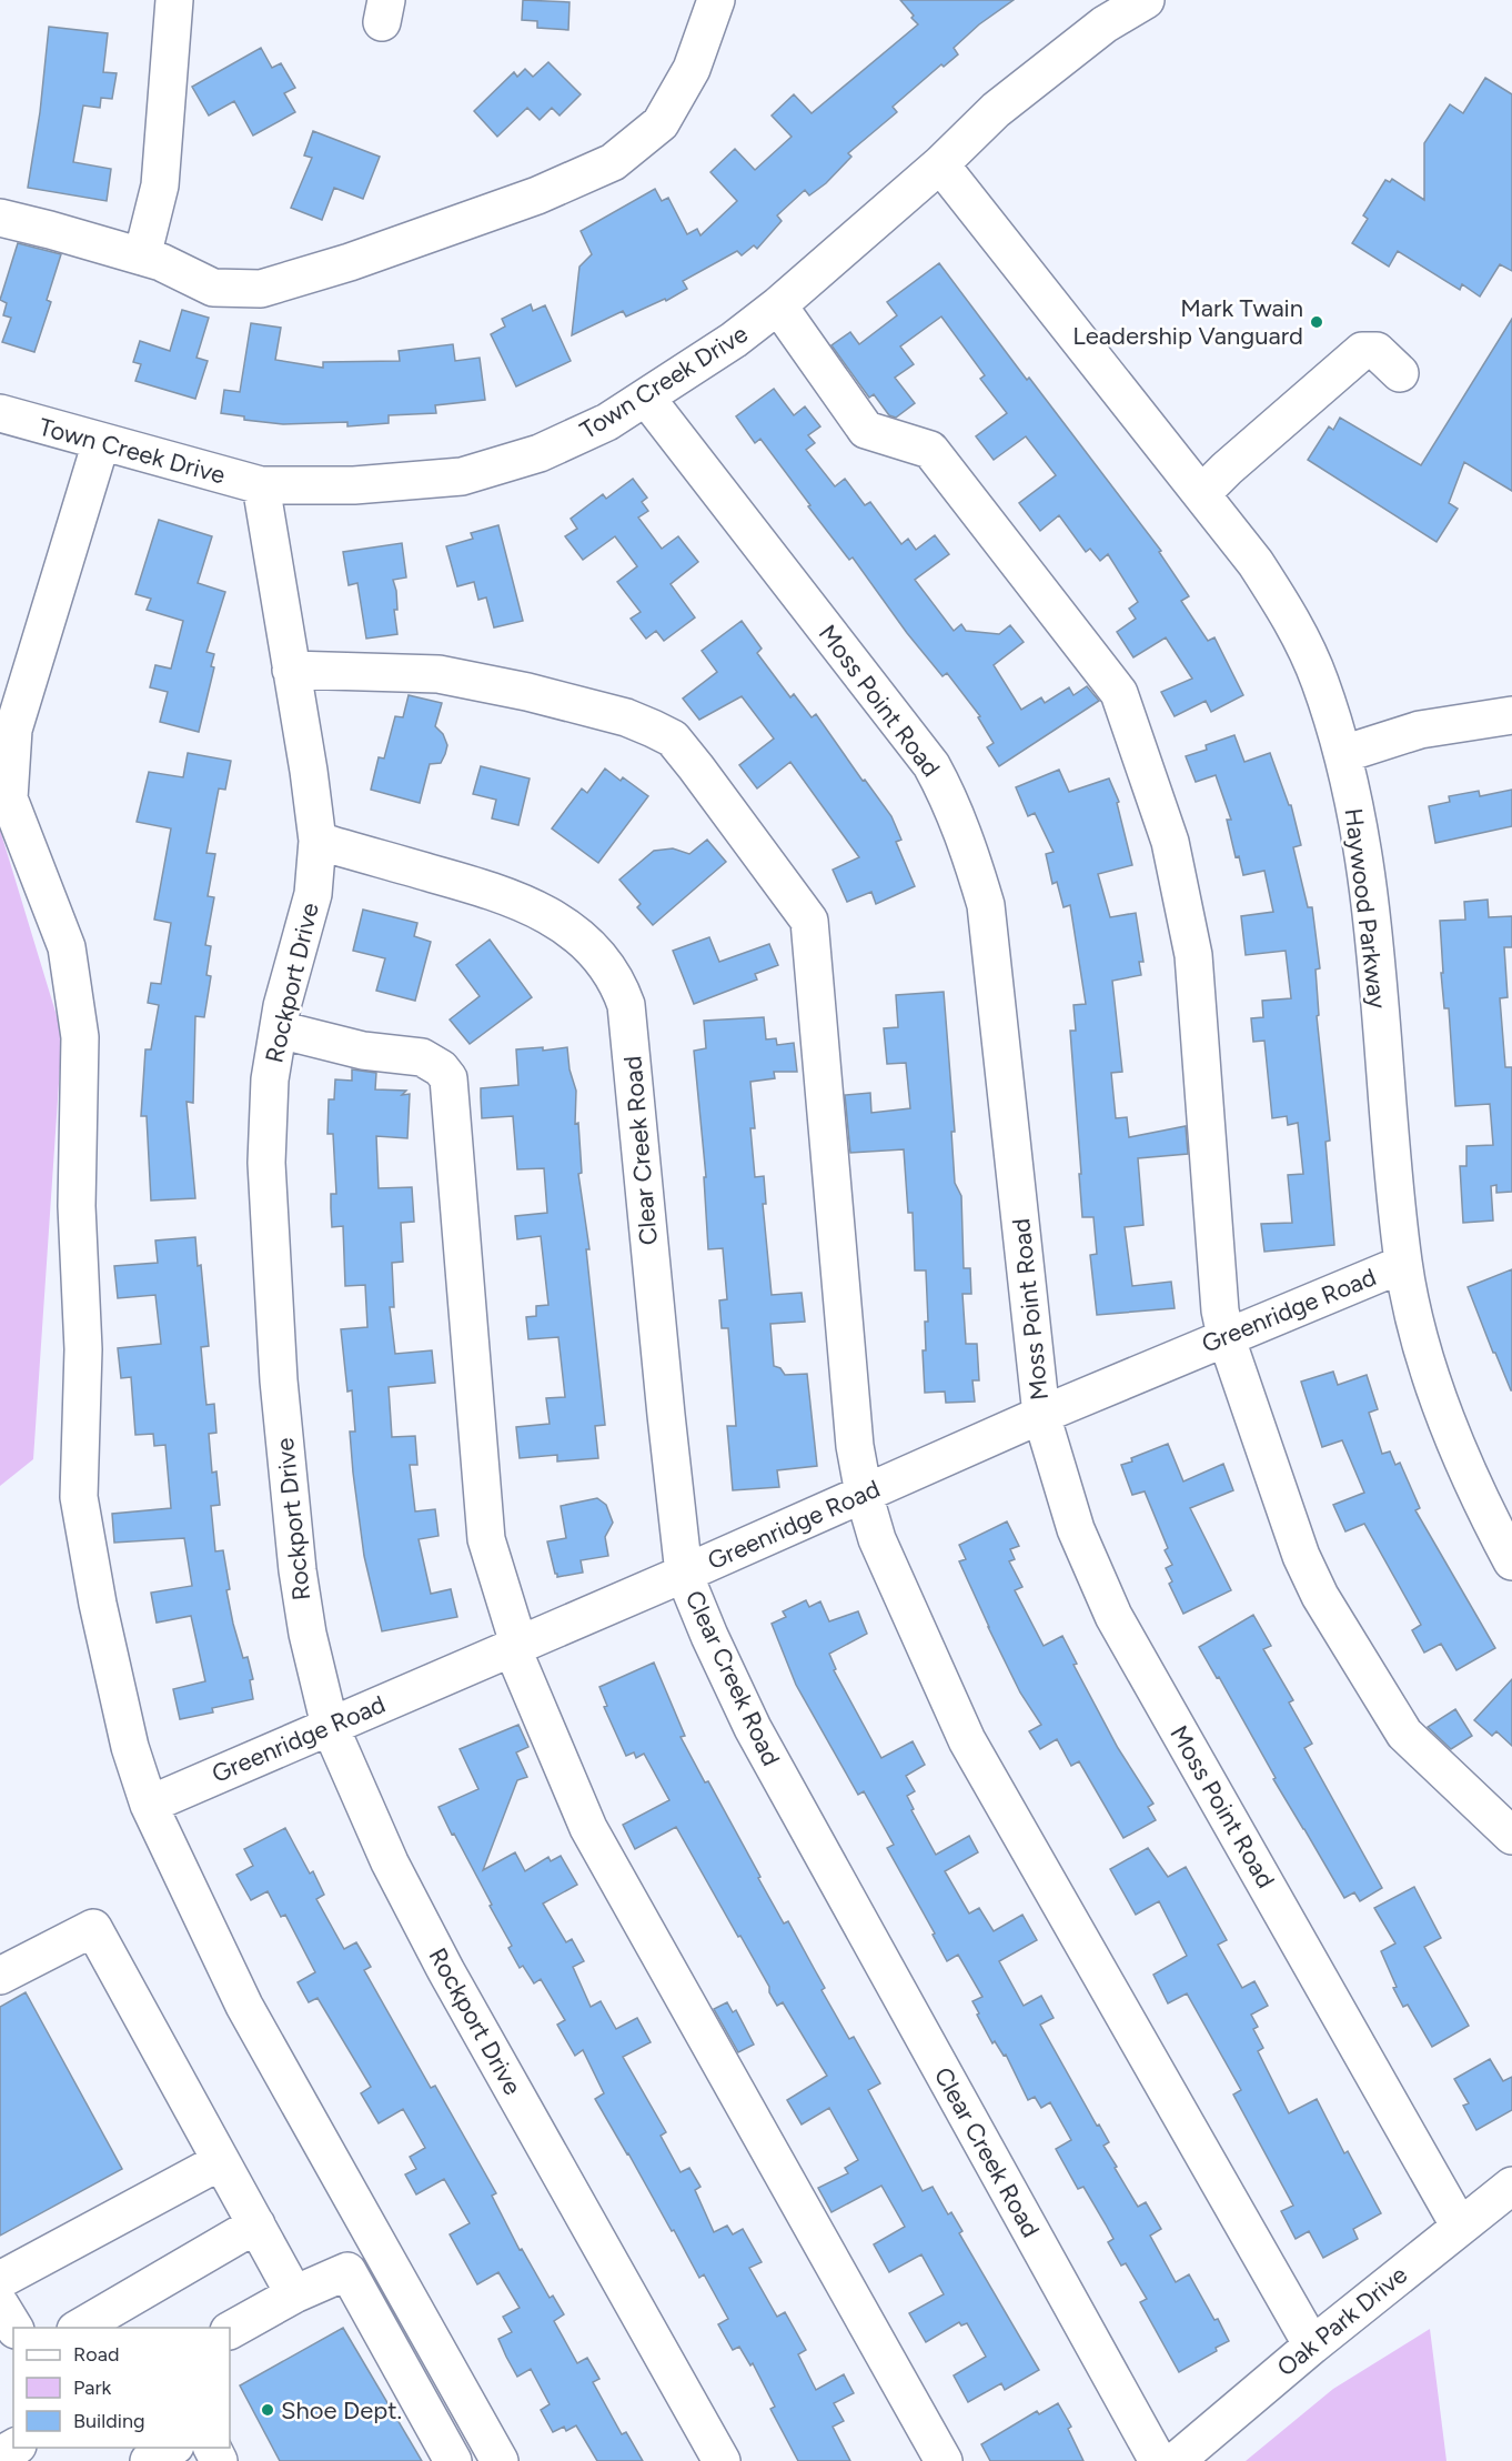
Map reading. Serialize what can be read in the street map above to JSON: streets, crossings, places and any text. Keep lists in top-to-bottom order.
{
  "streets": {
    "street": [
      "Town Creek Drive",
      "Moss Point Road",
      "Haywood Parkway",
      "Rockport Drive",
      "Clear Creek Road",
      "Greenridge Road",
      "Oak Park Drive"
    ]
  },
  "crossings": [
    ["Town Creek Drive", "Moss Point Road"],
    ["Town Creek Drive", "Haywood Parkway"],
    ["Town Creek Drive", "Rockport Drive"],
    ["Moss Point Road", "Greenridge Road"],
    ["Moss Point Road", "Oak Park Drive"],
    ["Haywood Parkway", "Greenridge Road"],
    ["Rockport Drive", "Clear Creek Road"],
    ["Rockport Drive", "Greenridge Road"],
    ["Clear Creek Road", "Greenridge Road"]
  ],
  "places": ["Mark Twain Leadership Vanguard", "Shoe Dept."],
  "legend": ["Road", "Park", "Building"]
}
